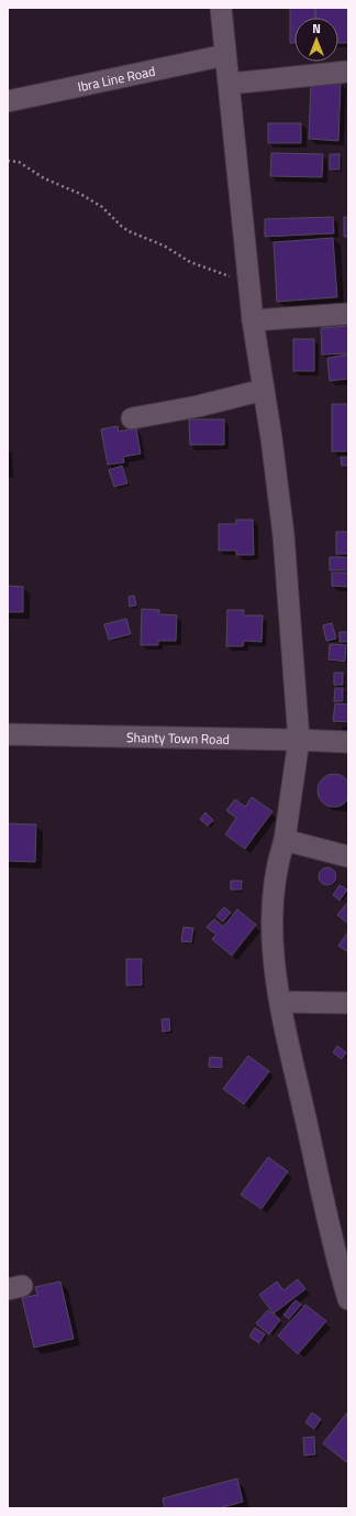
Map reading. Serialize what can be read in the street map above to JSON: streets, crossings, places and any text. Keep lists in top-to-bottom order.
{
  "streets": {
    "street": ["Ibra Line Road", "Shanty Town Road"]
  },
  "north": "top"
}
